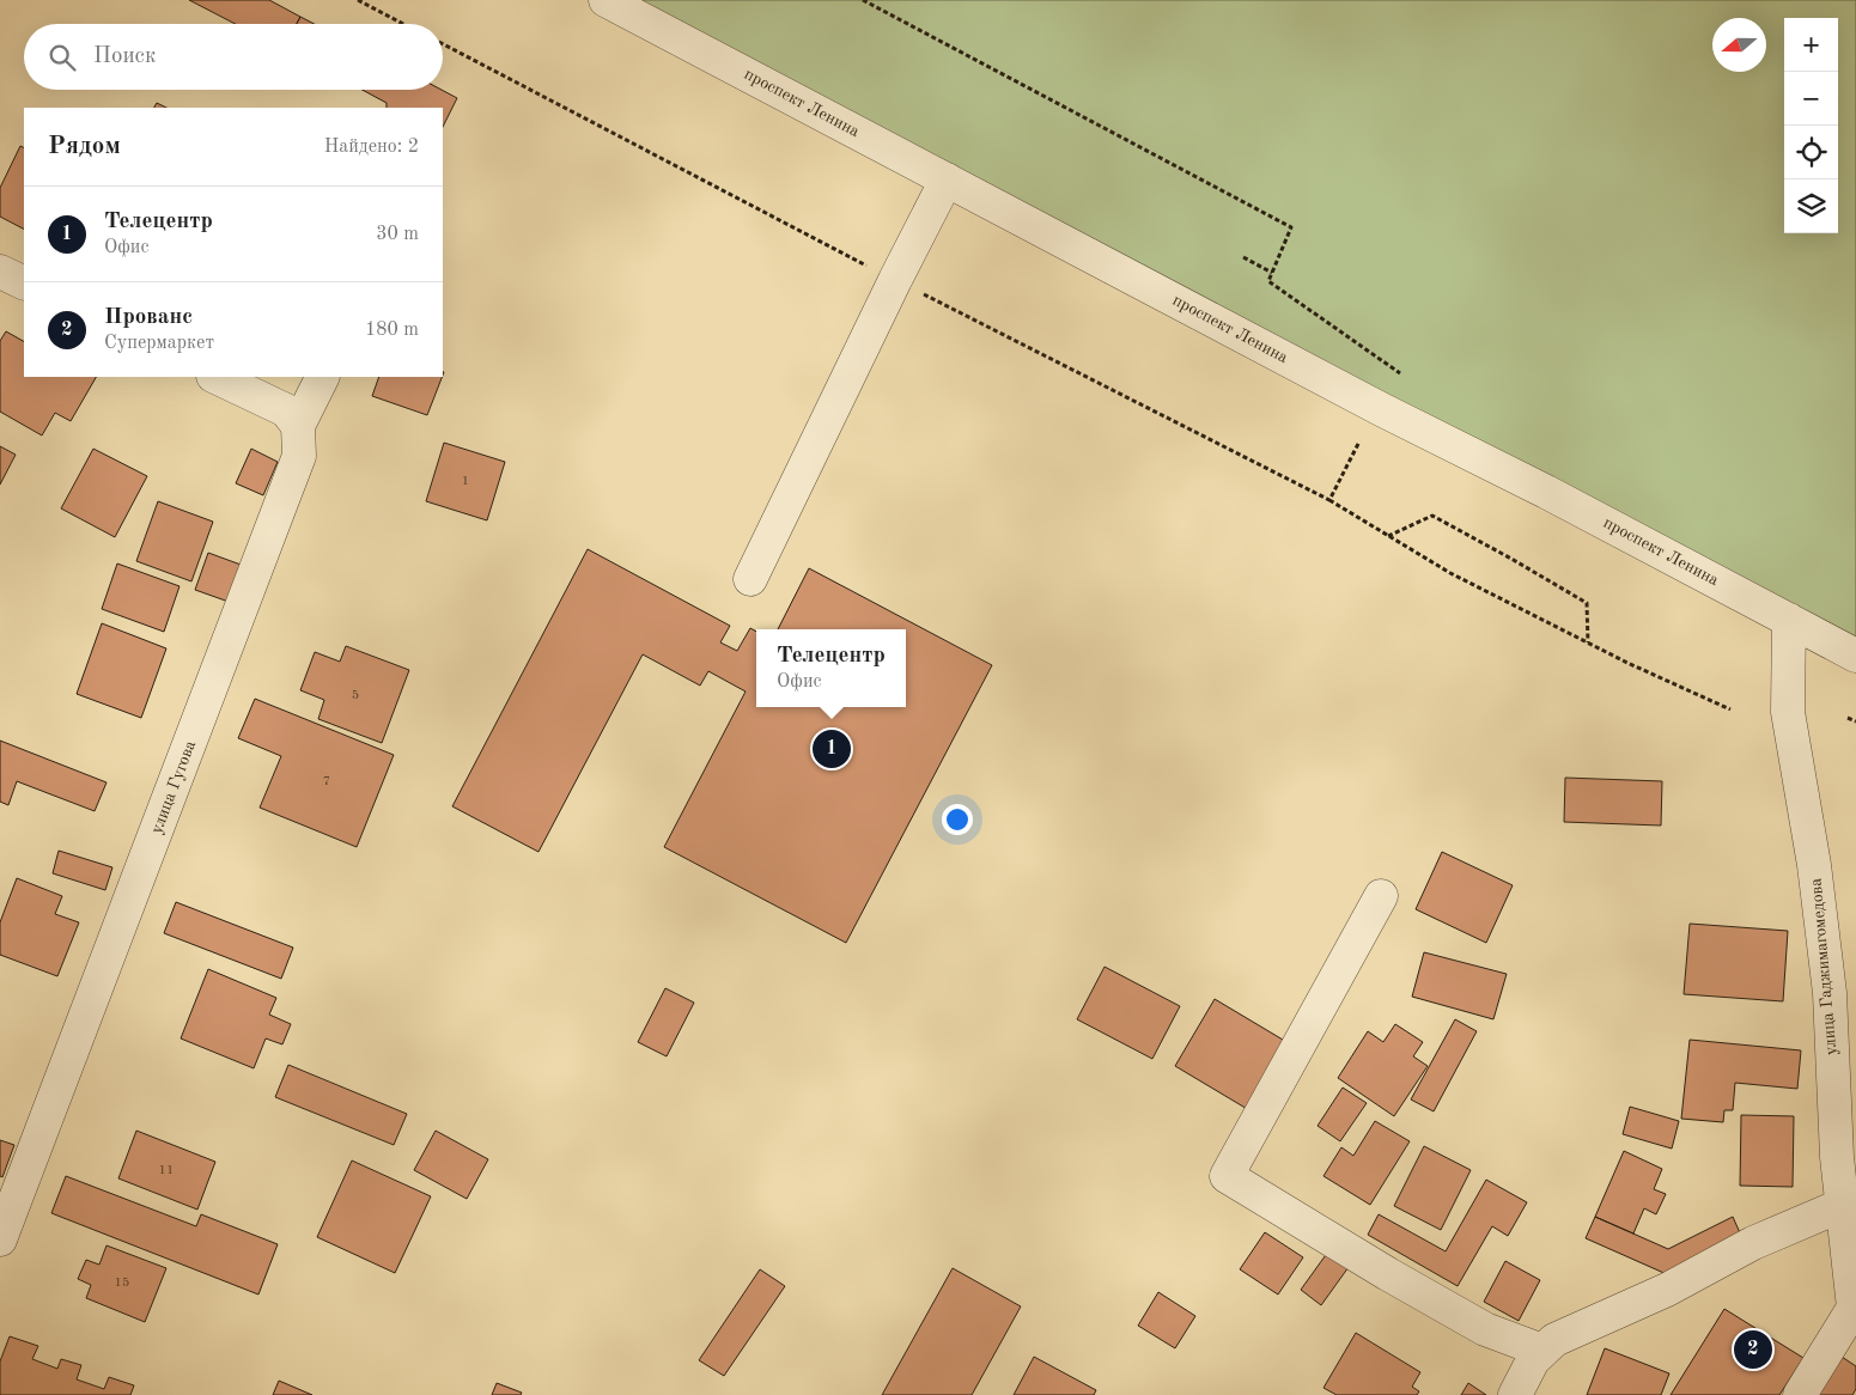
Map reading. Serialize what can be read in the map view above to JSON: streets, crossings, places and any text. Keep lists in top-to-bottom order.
{
  "streets": {
    "street": ["проспект Ленина", "улица Гугова", "улица Гаджимагомедова"]
  },
  "crossings": [
    ["проспект Ленина", "улица Гаджимагомедова"]
  ],
  "house_numbers": [
    "1",
    "5",
    "7",
    "11",
    "15"
  ],
  "north": "left",
  "page": {
    "map_buttons": ["+", "−"],
    "search": "Поиск",
    "heading": ["Рядом", "Найдено: 2"],
    "list": [
      {
        "mark": "1",
        "name": "Телецентр",
        "note": "Офис",
        "value": "30 m"
      },
      {
        "mark": "2",
        "name": "Прованс",
        "note": "Супермаркет",
        "value": "180 m"
      }
    ],
    "popup": ["Телецентр", "Офис"],
    "pins": ["1", "2"]
  }
}
